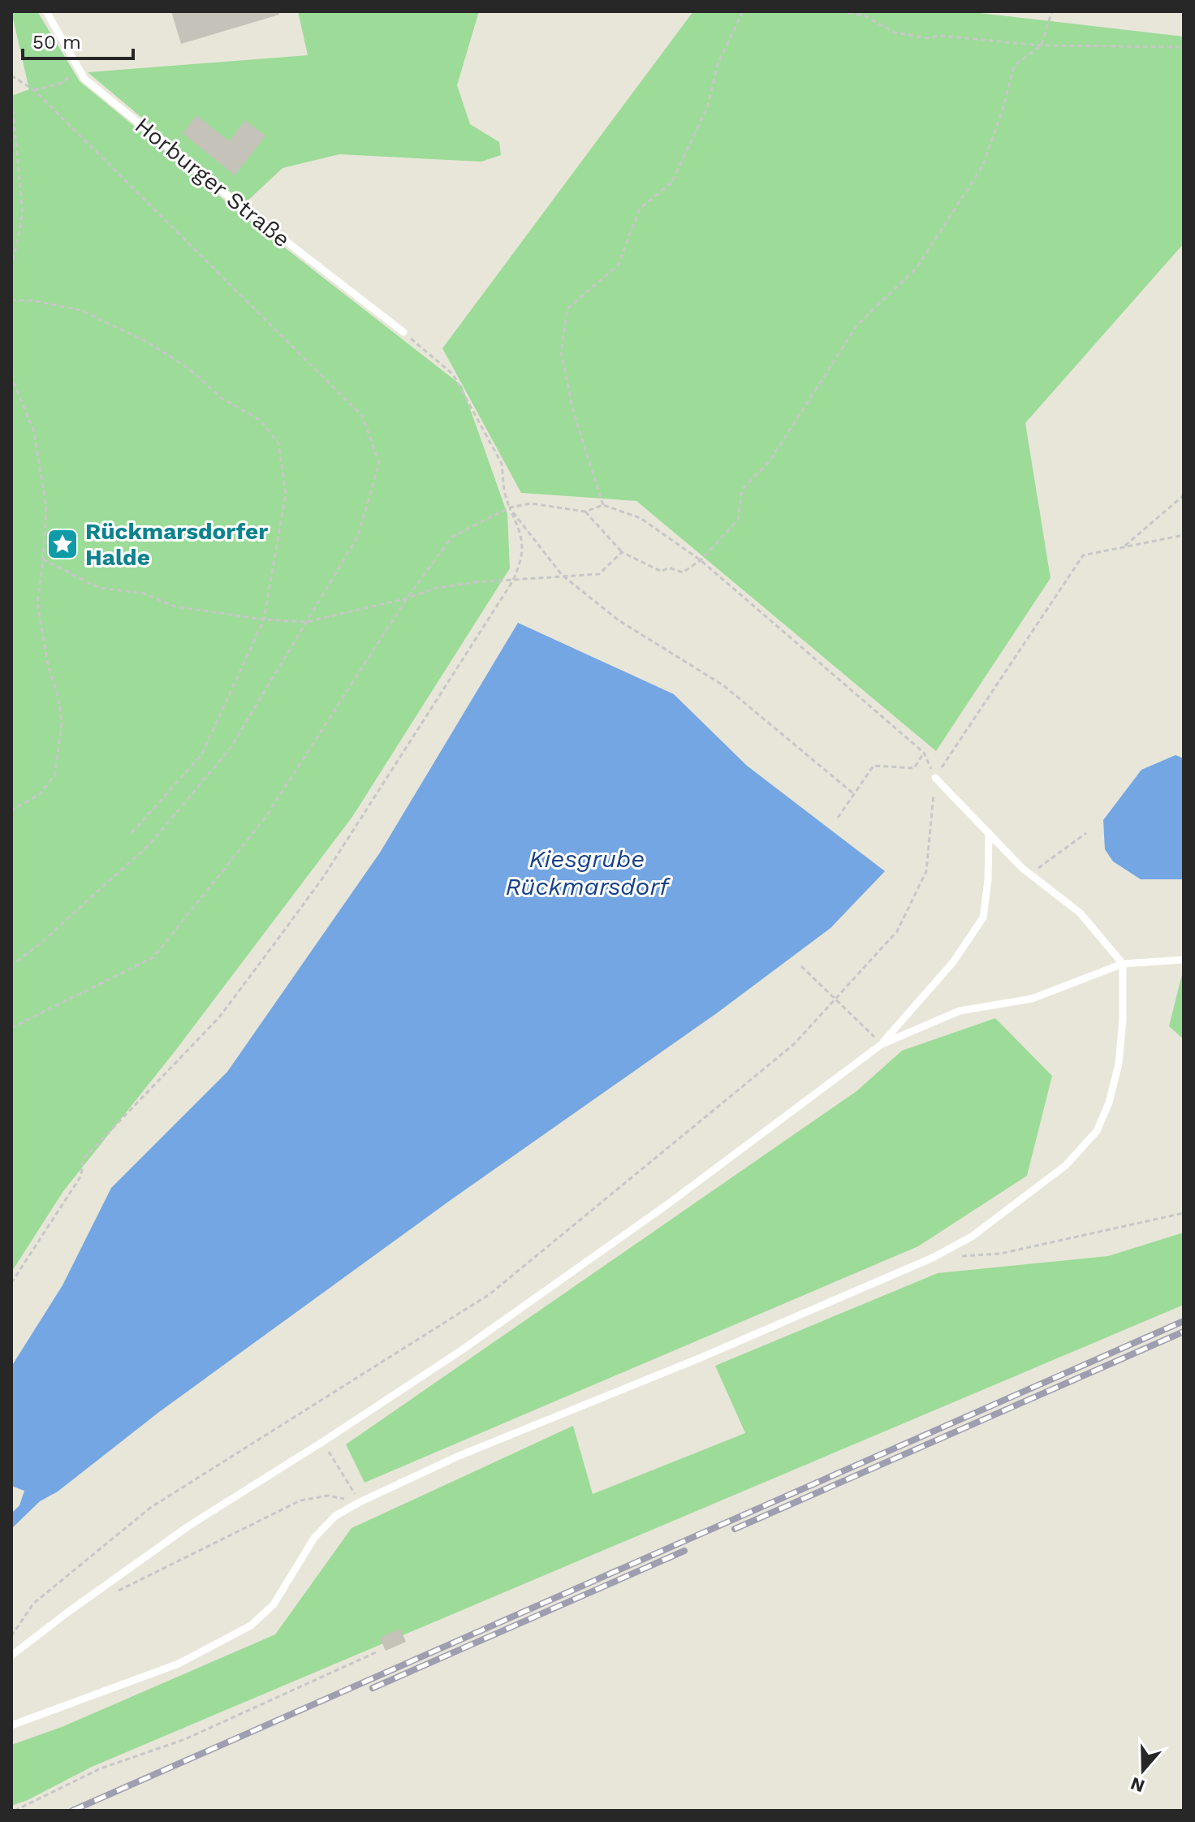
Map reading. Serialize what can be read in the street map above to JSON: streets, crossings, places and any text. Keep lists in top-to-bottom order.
{
  "streets": {
    "lane": ["Horburger Straße"]
  },
  "water": ["Kiesgrube Rückmarsdorf"],
  "places": {
    "place": ["Rückmarsdorfer Halde"]
  },
  "scale_bar": "50 m",
  "north": "bottom"
}
